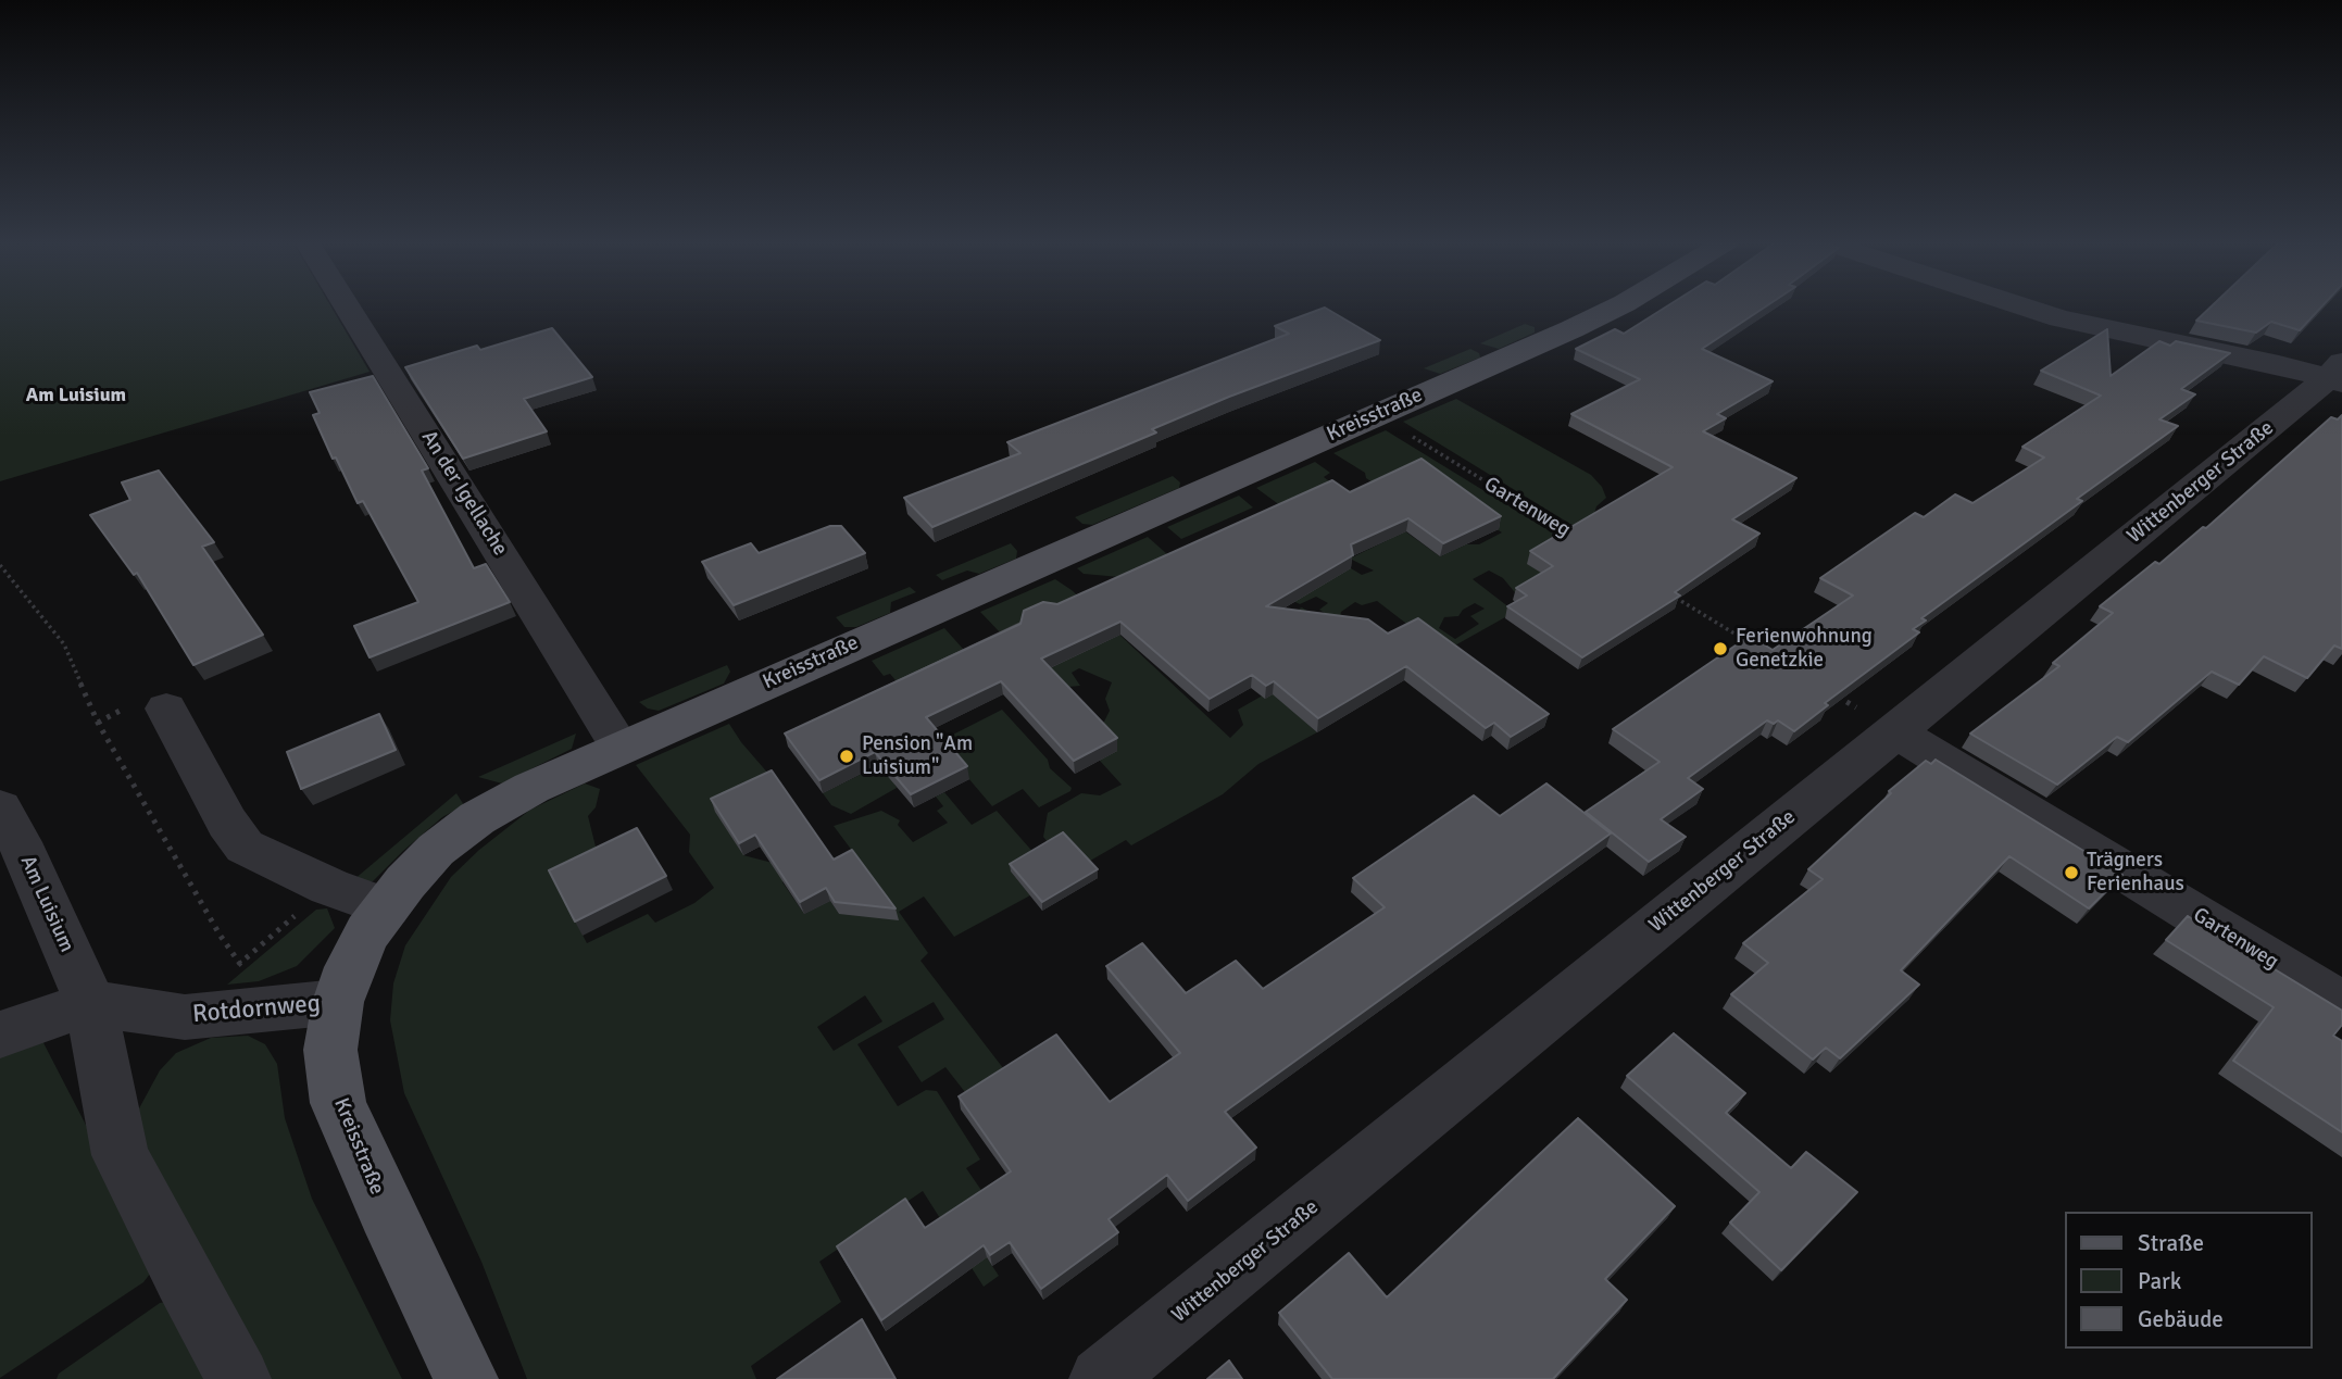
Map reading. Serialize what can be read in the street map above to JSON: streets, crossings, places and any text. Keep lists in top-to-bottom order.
{
  "streets": {
    "main road": ["Kreisstraße"],
    "street": [
      "Wittenberger Straße",
      "An der Igellache",
      "Gartenweg",
      "Am Luisium",
      "Rotdornweg"
    ]
  },
  "crossings": [
    ["Kreisstraße", "An der Igellache"],
    ["Kreisstraße", "Rotdornweg"],
    ["Wittenberger Straße", "Gartenweg"],
    ["Am Luisium", "Rotdornweg"]
  ],
  "districts": ["Am Luisium"],
  "places": ["Ferienwohnung Genetzkie", "Pension \"Am Luisium\"", "Trägners Ferienhaus"],
  "legend": ["Straße", "Park", "Gebäude"]
}
